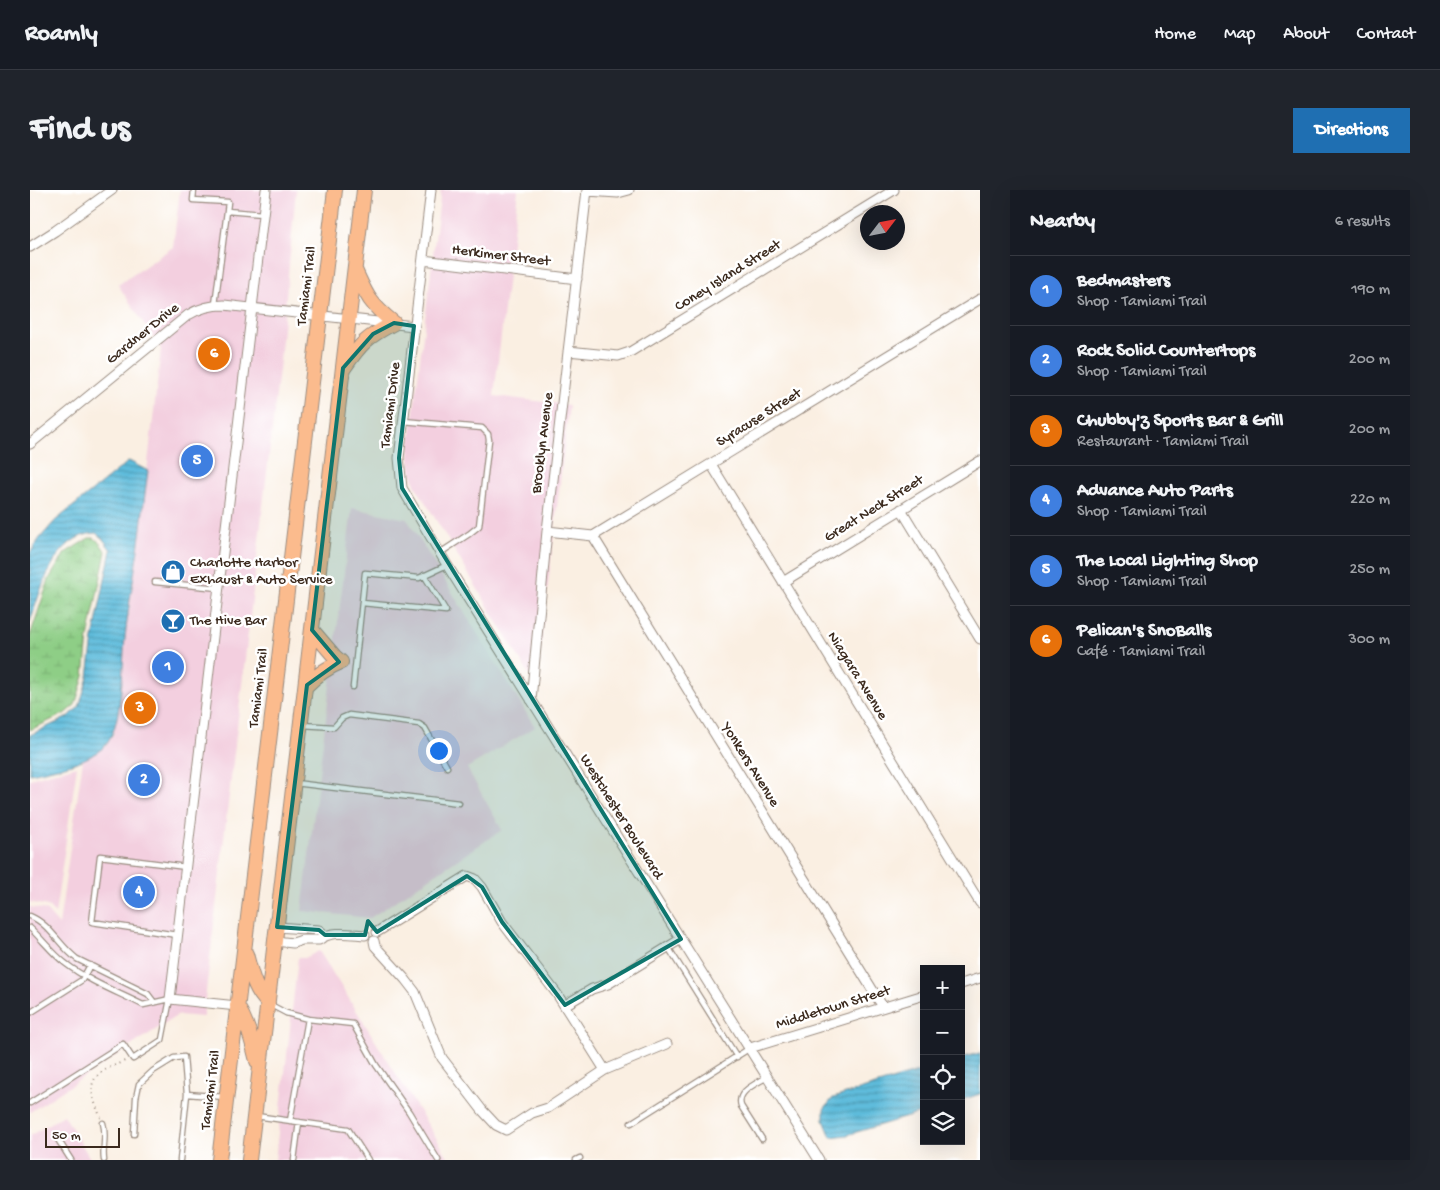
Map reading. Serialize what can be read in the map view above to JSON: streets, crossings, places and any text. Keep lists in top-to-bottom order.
{
  "streets": {
    "main road": ["Tamiami Trail"],
    "street": [
      "Herkimer Street",
      "Coney Island Street",
      "Gardner Drive",
      "Tamiami Drive",
      "Syracuse Street",
      "Brooklyn Avenue",
      "Great Neck Street",
      "Niagara Avenue",
      "Yonkers Avenue",
      "Westchester Boulevard",
      "Middletown Street"
    ]
  },
  "crossings": [
    ["Herkimer Street", "Brooklyn Avenue"],
    ["Coney Island Street", "Brooklyn Avenue"],
    ["Tamiami Trail", "Gardner Drive"],
    ["Gardner Drive", "Tamiami Drive"],
    ["Tamiami Drive", "Westchester Boulevard"],
    ["Syracuse Street", "Niagara Avenue"],
    ["Syracuse Street", "Yonkers Avenue"],
    ["Brooklyn Avenue", "Westchester Boulevard"],
    ["Great Neck Street", "Niagara Avenue"],
    ["Yonkers Avenue", "Middletown Street"],
    ["Westchester Boulevard", "Middletown Street"]
  ],
  "places": {
    "shop": ["Charlotte Harbor Exhaust & Auto Service"],
    "bar": ["The Hive Bar"]
  },
  "scale_bar": "50 m",
  "north": "top right",
  "page": {
    "header": "Roamly",
    "nav": [
      "Home",
      "Map",
      "About",
      "Contact"
    ],
    "buttons": "Directions",
    "title": "Find us",
    "heading": ["Nearby", "6 results"],
    "list": [
      {
        "mark": "1",
        "name": "Bedmasters",
        "note": "Shop · Tamiami Trail",
        "value": "190 m"
      },
      {
        "mark": "2",
        "name": "Rock Solid Countertops",
        "note": "Shop · Tamiami Trail",
        "value": "200 m"
      },
      {
        "mark": "3",
        "name": "Chubby'z Sports Bar & Grill",
        "note": "Restaurant · Tamiami Trail",
        "value": "200 m"
      },
      {
        "mark": "4",
        "name": "Advance Auto Parts",
        "note": "Shop · Tamiami Trail",
        "value": "220 m"
      },
      {
        "mark": "5",
        "name": "The Local Lighting Shop",
        "note": "Shop · Tamiami Trail",
        "value": "250 m"
      },
      {
        "mark": "6",
        "name": "Pelican's SnoBalls",
        "note": "Café · Tamiami Trail",
        "value": "300 m"
      }
    ],
    "pins": [
      "6",
      "5",
      "1",
      "3",
      "2",
      "4"
    ],
    "map_buttons": ["+", "−"],
    "scale": "50 m"
  }
}
